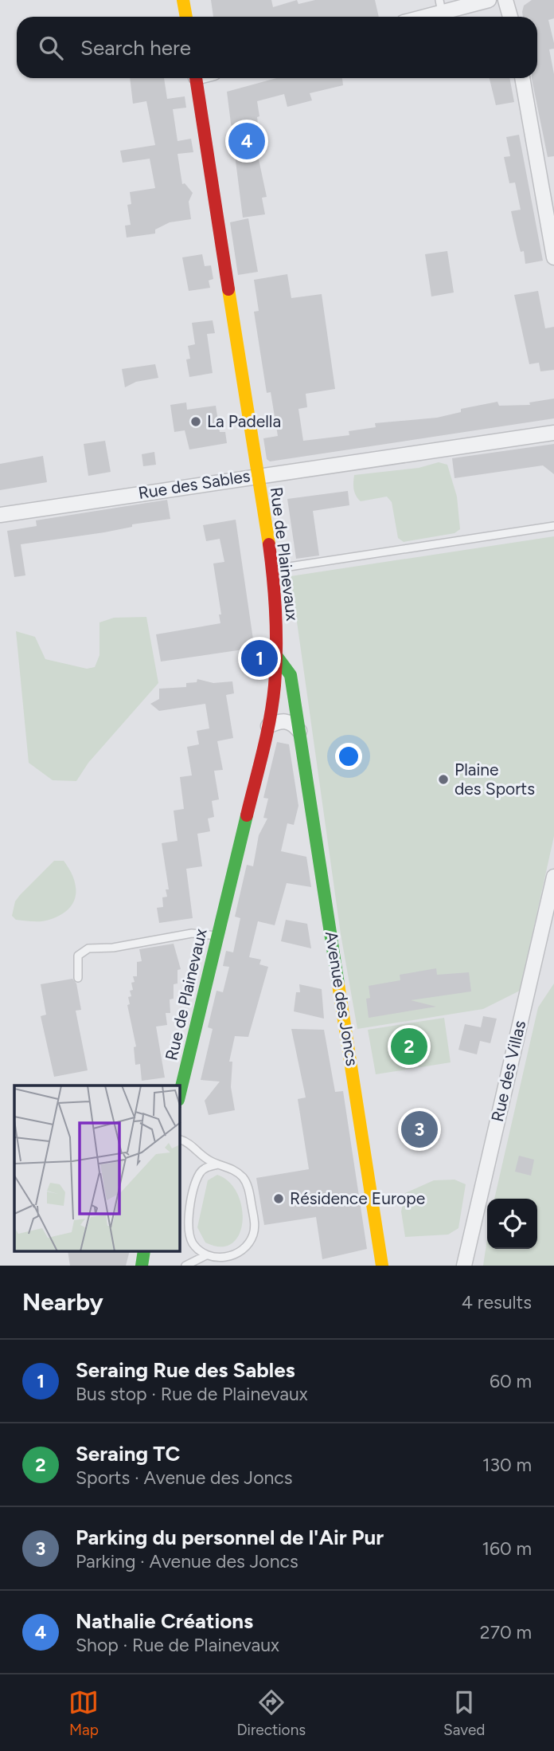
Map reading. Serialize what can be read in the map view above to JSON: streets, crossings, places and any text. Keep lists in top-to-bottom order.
{
  "streets": {
    "street": [
      "Rue des Sables",
      "Rue de Plainevaux",
      "Avenue des Joncs",
      "Rue des Villas"
    ]
  },
  "crossings": [
    ["Rue des Sables", "Rue de Plainevaux"],
    ["Rue de Plainevaux", "Avenue des Joncs"]
  ],
  "places": ["La Padella", "Plaine des Sports", "Résidence Europe"],
  "page": {
    "search": "Search here",
    "pins": [
      "4",
      "1",
      "2",
      "3"
    ],
    "heading": ["Nearby", "4 results"],
    "list": [
      {
        "mark": "1",
        "name": "Seraing Rue des Sables",
        "note": "Bus stop · Rue de Plainevaux",
        "value": "60 m"
      },
      {
        "mark": "2",
        "name": "Seraing TC",
        "note": "Sports · Avenue des Joncs",
        "value": "130 m"
      },
      {
        "mark": "3",
        "name": "Parking du personnel de l'Air Pur",
        "note": "Parking · Avenue des Joncs",
        "value": "160 m"
      },
      {
        "mark": "4",
        "name": "Nathalie Créations",
        "note": "Shop · Rue de Plainevaux",
        "value": "270 m"
      }
    ],
    "nav": ["Map", "Directions", "Saved"]
  }
}
